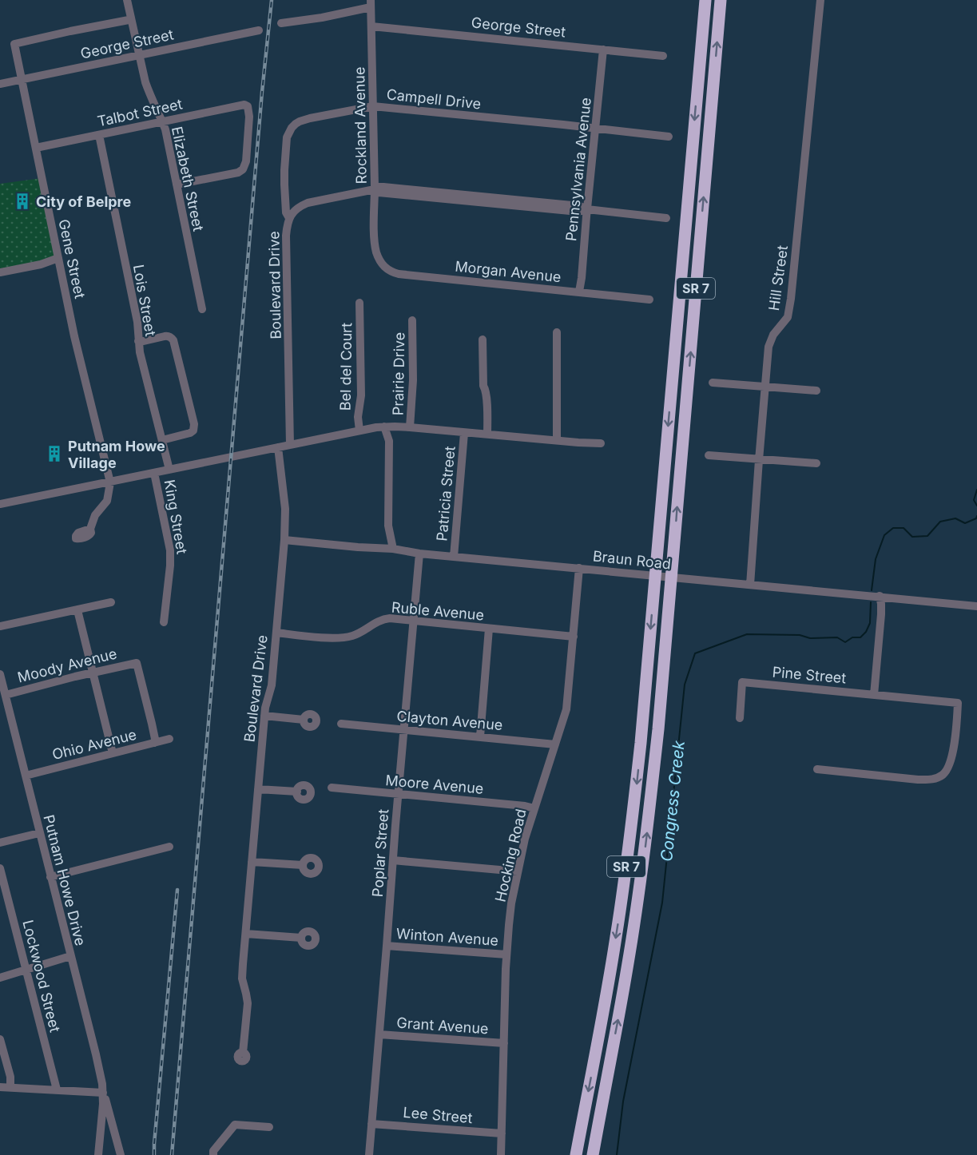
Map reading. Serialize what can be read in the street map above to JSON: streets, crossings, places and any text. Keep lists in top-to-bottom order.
{
  "streets": {
    "highway": ["SR 7"],
    "street": [
      "George Street",
      "Campell Drive",
      "Talbot Street",
      "Rockland Avenue",
      "Pennsylvania Avenue",
      "Elizabeth Street",
      "Gene Street",
      "Morgan Avenue",
      "Hill Street",
      "Boulevard Drive",
      "Lois Street",
      "Bel del Court",
      "Prairie Drive",
      "Patricia Street",
      "King Street",
      "Braun Road",
      "Ruble Avenue",
      "Moody Avenue",
      "Pine Street",
      "Clayton Avenue",
      "Ohio Avenue",
      "Moore Avenue",
      "Poplar Street",
      "Hocking Road",
      "Putnam Howe Drive",
      "Winton Avenue",
      "Lockwood Street",
      "Grant Avenue",
      "Lee Street"
    ]
  },
  "crossings": [
    ["George Street", "Rockland Avenue"],
    ["George Street", "Pennsylvania Avenue"],
    ["George Street", "Elizabeth Street"],
    ["George Street", "Gene Street"],
    ["Campell Drive", "Rockland Avenue"],
    ["Campell Drive", "Pennsylvania Avenue"],
    ["Campell Drive", "Boulevard Drive"],
    ["Talbot Street", "Elizabeth Street"],
    ["Talbot Street", "Gene Street"],
    ["Talbot Street", "Lois Street"],
    ["Rockland Avenue", "Morgan Avenue"],
    ["Rockland Avenue", "Boulevard Drive"],
    ["Pennsylvania Avenue", "Morgan Avenue"],
    ["Pennsylvania Avenue", "Boulevard Drive"],
    ["Elizabeth Street", "Gene Street"],
    ["Hill Street", "Braun Road"],
    ["Boulevard Drive", "Braun Road"],
    ["Boulevard Drive", "Ruble Avenue"],
    ["SR 7", "Braun Road"],
    ["Patricia Street", "Braun Road"],
    ["Braun Road", "Poplar Street"],
    ["Braun Road", "Hocking Road"],
    ["Ruble Avenue", "Poplar Street"],
    ["Ruble Avenue", "Hocking Road"],
    ["Moody Avenue", "Ohio Avenue"],
    ["Moody Avenue", "Putnam Howe Drive"],
    ["Clayton Avenue", "Poplar Street"],
    ["Clayton Avenue", "Hocking Road"],
    ["Ohio Avenue", "Putnam Howe Drive"],
    ["Moore Avenue", "Poplar Street"],
    ["Moore Avenue", "Hocking Road"],
    ["Poplar Street", "Winton Avenue"],
    ["Poplar Street", "Grant Avenue"],
    ["Poplar Street", "Lee Street"],
    ["Hocking Road", "Winton Avenue"],
    ["Hocking Road", "Grant Avenue"],
    ["Hocking Road", "Lee Street"]
  ],
  "water": ["Congress Creek"],
  "places": {
    "building": ["City of Belpre", "Putnam Howe Village"]
  }
}
